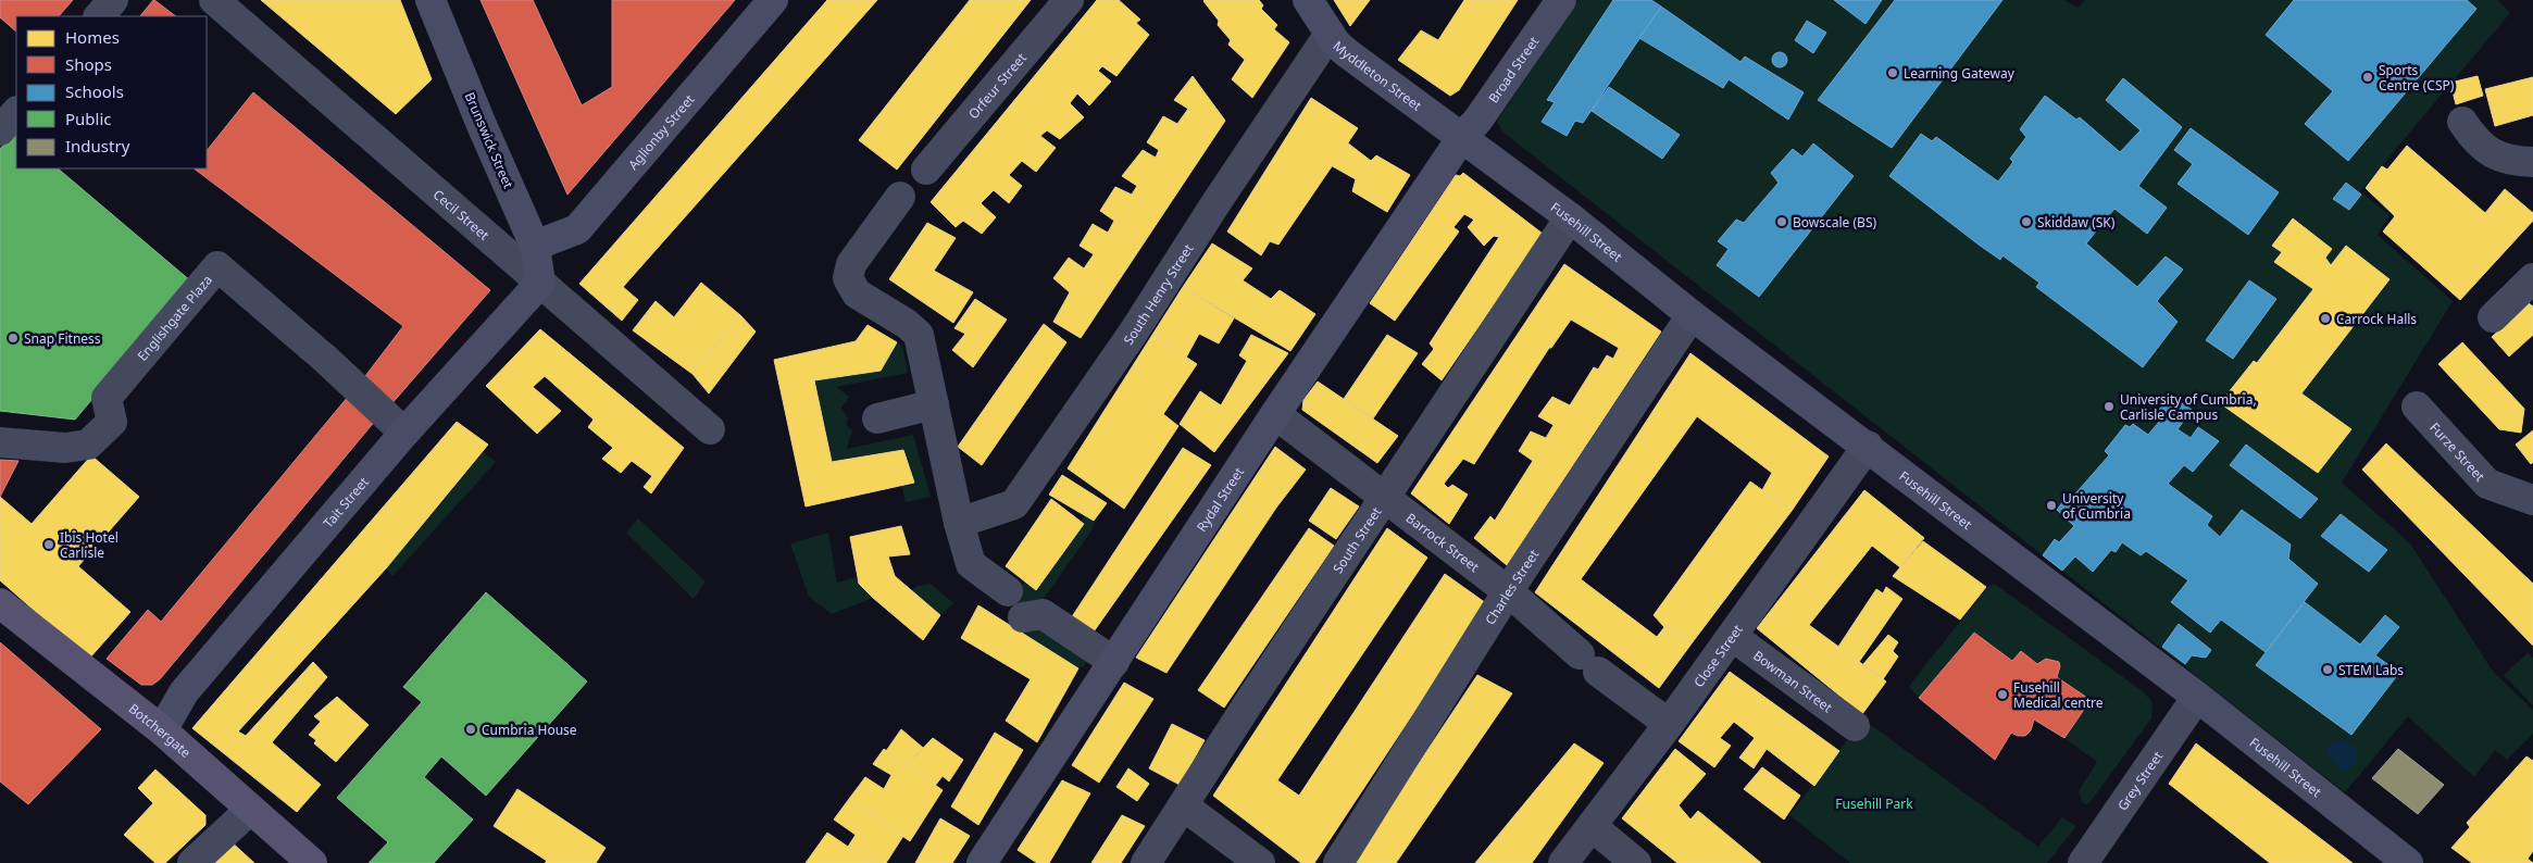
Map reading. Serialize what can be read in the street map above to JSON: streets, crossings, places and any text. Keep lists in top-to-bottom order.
{
  "streets": {
    "main road": ["Botchergate"],
    "street": [
      "Broad Street",
      "Myddleton Street",
      "Orfeur Street",
      "Aglionby Street",
      "Brunswick Street",
      "Cecil Street",
      "Fusehill Street",
      "South Henry Street",
      "Englishgate Plaza",
      "Furze Street",
      "Rydal Street",
      "Tait Street",
      "South Street",
      "Barrock Street",
      "Charles Street",
      "Close Street",
      "Bowman Street",
      "Grey Street"
    ]
  },
  "crossings": [
    ["Broad Street", "Myddleton Street"],
    ["Broad Street", "Fusehill Street"],
    ["Broad Street", "Rydal Street"],
    ["Myddleton Street", "Fusehill Street"],
    ["Myddleton Street", "South Henry Street"],
    ["Myddleton Street", "Rydal Street"],
    ["Aglionby Street", "Brunswick Street"],
    ["Brunswick Street", "Cecil Street"],
    ["Brunswick Street", "Tait Street"],
    ["Cecil Street", "Tait Street"],
    ["Fusehill Street", "Rydal Street"],
    ["Fusehill Street", "South Street"],
    ["Fusehill Street", "Charles Street"],
    ["Fusehill Street", "Close Street"],
    ["Fusehill Street", "Grey Street"],
    ["Englishgate Plaza", "Tait Street"],
    ["Rydal Street", "Barrock Street"],
    ["Tait Street", "Botchergate"],
    ["South Street", "Barrock Street"],
    ["Barrock Street", "Charles Street"],
    ["Barrock Street", "Close Street"],
    ["Close Street", "Bowman Street"]
  ],
  "parks": ["Fusehill Park"],
  "places": [
    "Learning Gateway",
    "Sports Centre (CSP)",
    "Bowscale (BS)",
    "Skiddaw (SK)",
    "Carrock Halls",
    "Snap Fitness",
    "University of Cumbria, Carlisle Campus",
    "University of Cumbria",
    "Ibis Hotel Carlisle",
    "STEM Labs",
    "Fusehill Medical centre",
    "Cumbria House"
  ],
  "legend": [
    "Homes",
    "Shops",
    "Schools",
    "Public",
    "Industry"
  ]
}
